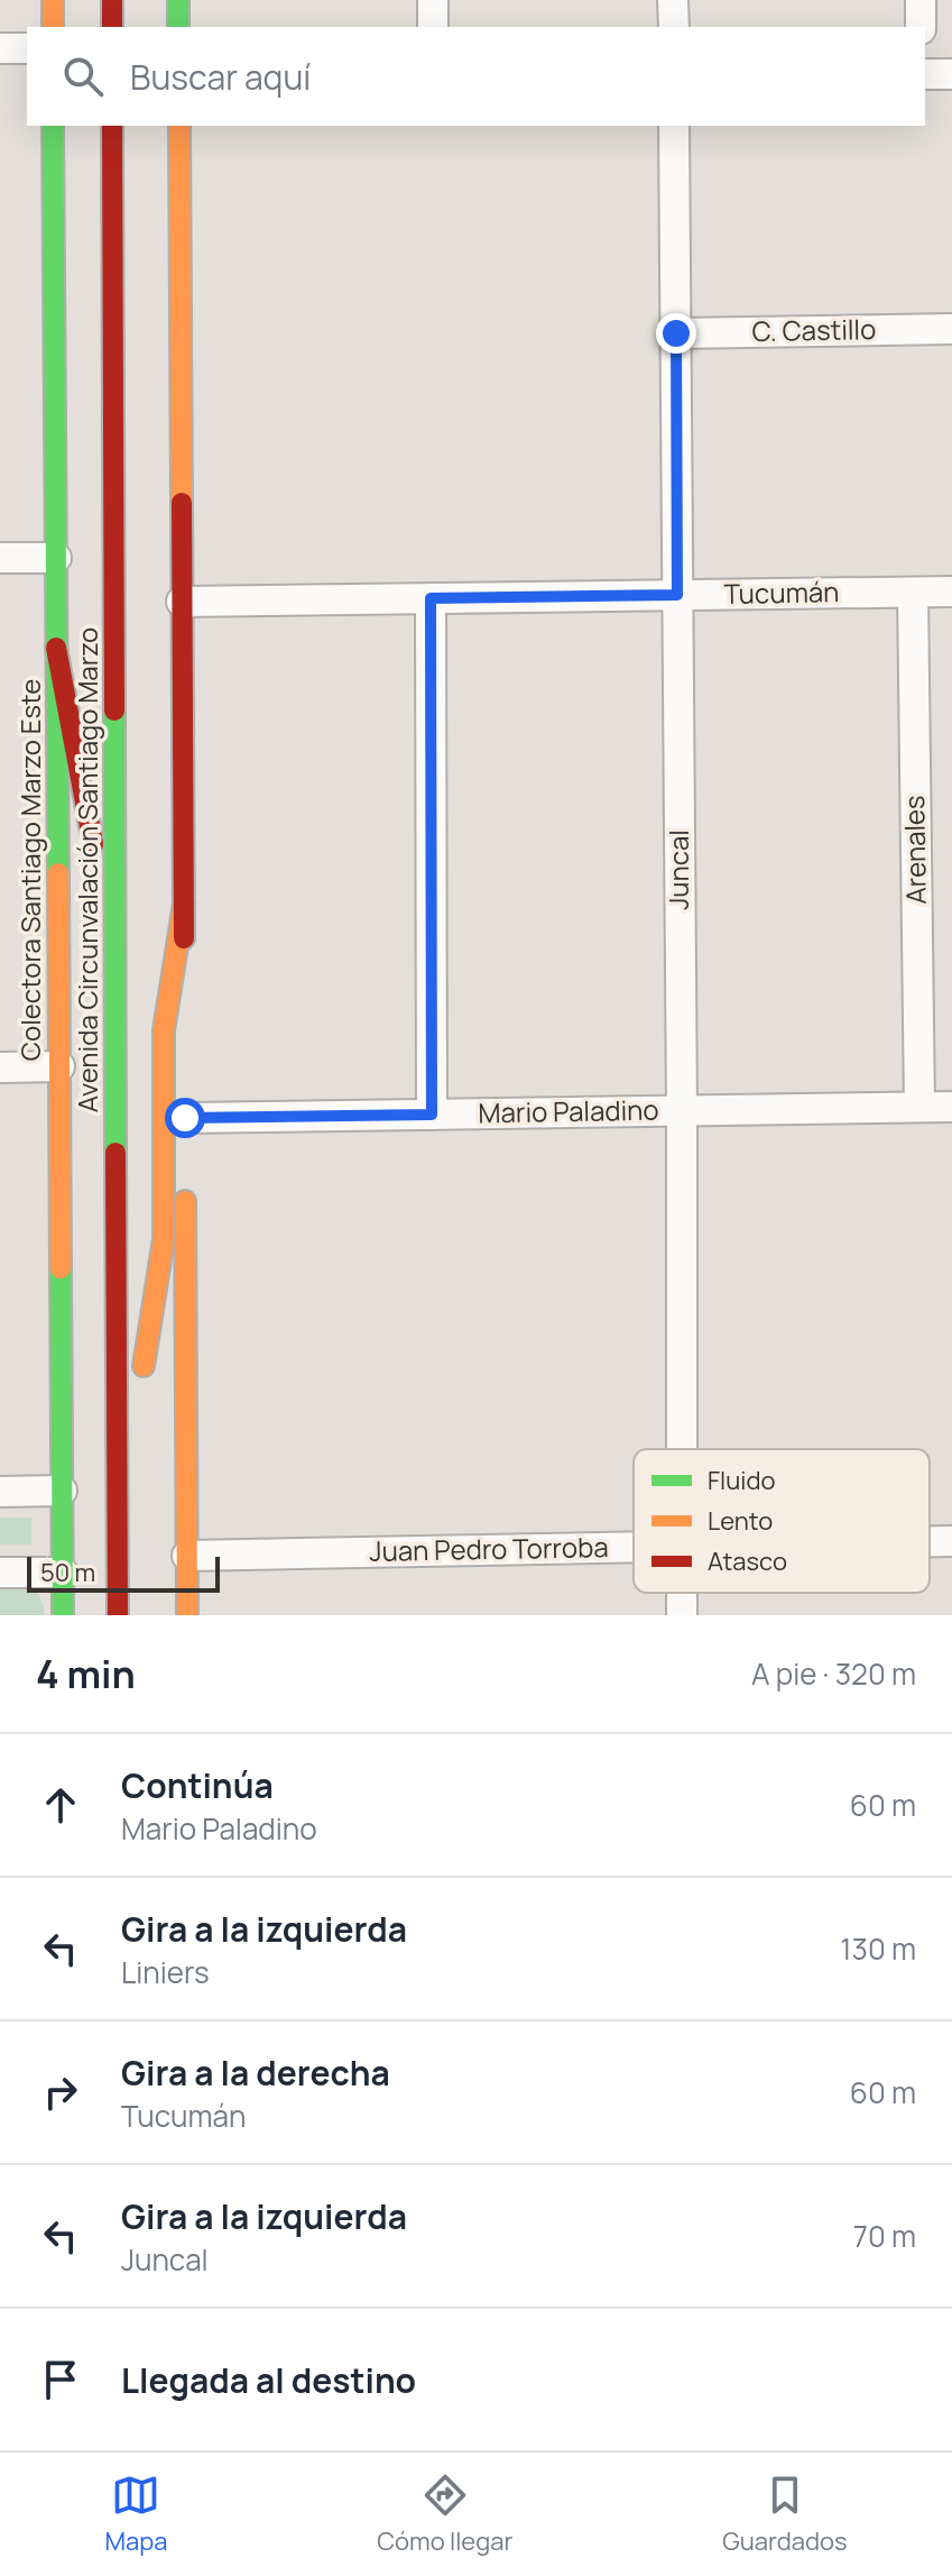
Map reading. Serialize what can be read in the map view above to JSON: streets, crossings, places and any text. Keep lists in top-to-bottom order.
{
  "streets": {
    "main road": ["Colectora Santiago Marzo Este", "Avenida Circunvalación Santiago Marzo"],
    "street": [
      "C. Castillo",
      "Tucumán",
      "Arenales",
      "Juncal",
      "Mario Paladino",
      "Juan Pedro Torroba"
    ]
  },
  "crossings": [
    ["C. Castillo", "Juncal"],
    ["Tucumán", "Arenales"],
    ["Tucumán", "Juncal"],
    ["Arenales", "Mario Paladino"],
    ["Juncal", "Mario Paladino"]
  ],
  "legend": ["Fluido", "Lento", "Atasco"],
  "scale_bar": "50 m",
  "page": {
    "search": "Buscar aquí",
    "scale": "50 m",
    "heading": ["4 min", "A pie · 320 m"],
    "list": [
      ["Continúa", "Mario Paladino", "60 m"],
      ["Gira a la izquierda", "Liniers", "130 m"],
      ["Gira a la derecha", "Tucumán", "60 m"],
      ["Gira a la izquierda", "Juncal", "70 m"],
      "Llegada al destino"
    ],
    "nav": ["Mapa", "Cómo llegar", "Guardados"]
  }
}
